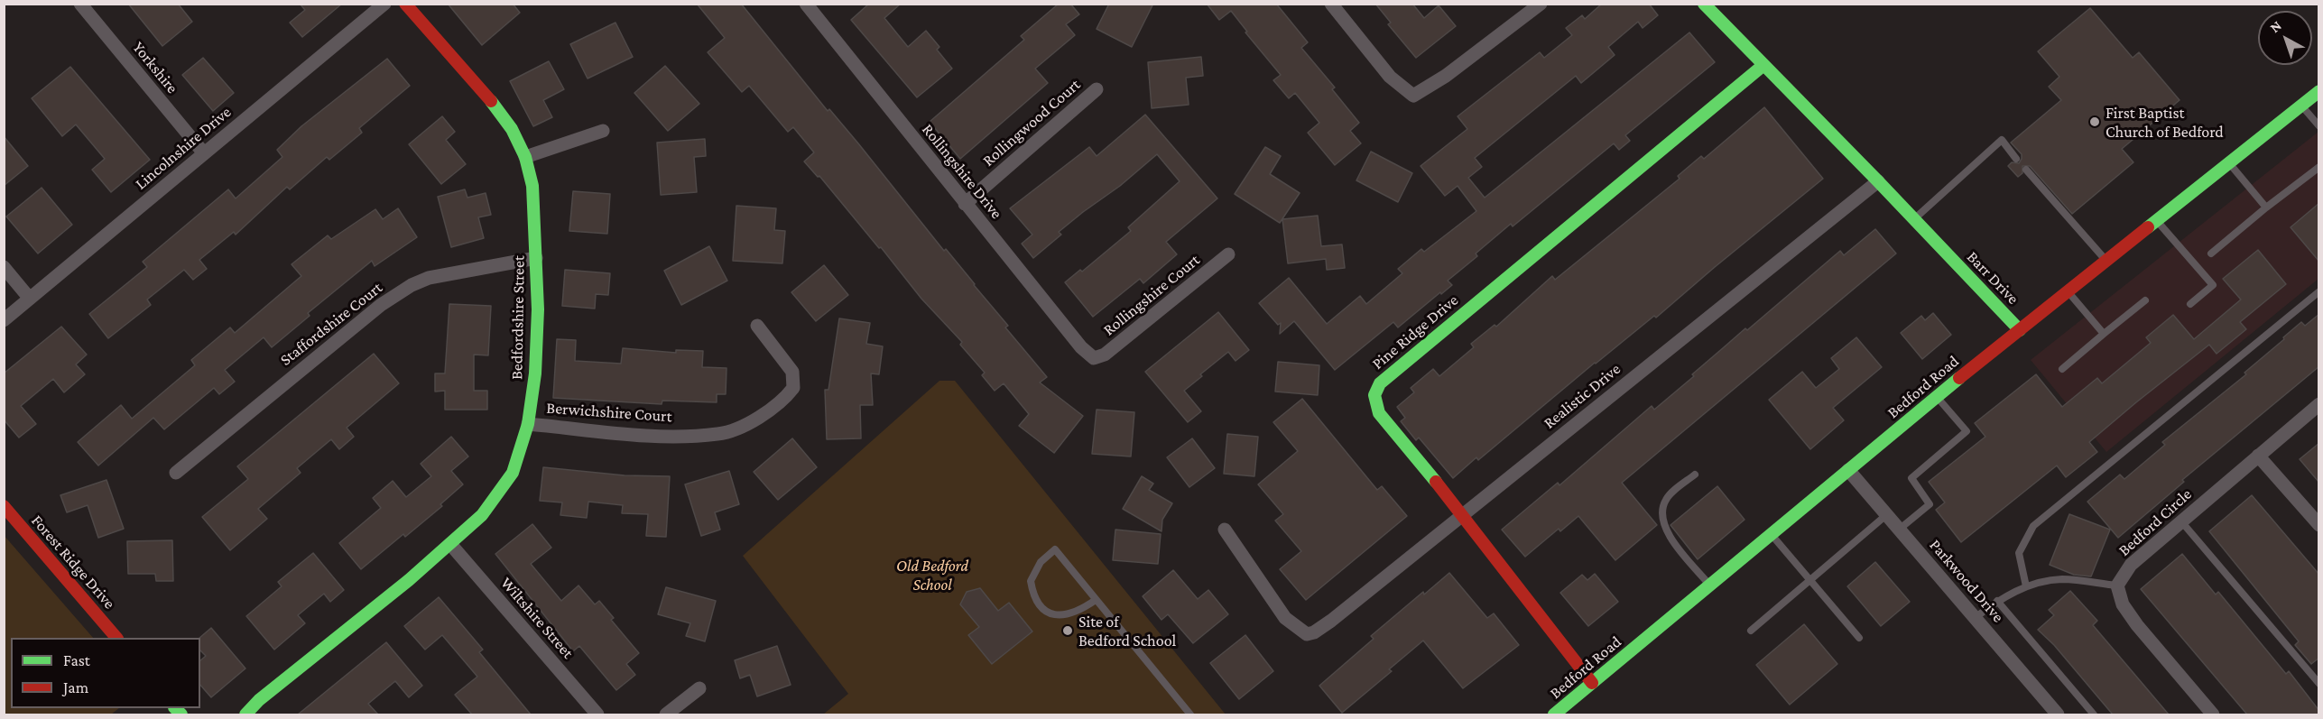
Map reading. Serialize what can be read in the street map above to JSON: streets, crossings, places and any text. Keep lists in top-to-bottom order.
{
  "streets": {
    "street": [
      "Yorkshire",
      "Rollingwood Court",
      "Lincolnshire Drive",
      "Rollingshire Drive",
      "Barr Drive",
      "Rollingshire Court",
      "Bedfordshire Street",
      "Staffordshire Court",
      "Pine Ridge Drive",
      "Bedford Road",
      "Realistic Drive",
      "Berwichshire Court",
      "Bedford Circle",
      "Forest Ridge Drive",
      "Parkwood Drive",
      "Wiltshire Street"
    ]
  },
  "crossings": [
    ["Yorkshire", "Lincolnshire Drive"],
    ["Rollingwood Court", "Rollingshire Drive"],
    ["Rollingshire Drive", "Rollingshire Court"],
    ["Barr Drive", "Pine Ridge Drive"],
    ["Barr Drive", "Bedford Road"],
    ["Barr Drive", "Realistic Drive"],
    ["Bedfordshire Street", "Staffordshire Court"],
    ["Bedfordshire Street", "Berwichshire Court"],
    ["Bedfordshire Street", "Wiltshire Street"],
    ["Pine Ridge Drive", "Bedford Road"],
    ["Pine Ridge Drive", "Realistic Drive"],
    ["Bedford Road", "Parkwood Drive"]
  ],
  "parks": ["Old Bedford School"],
  "places": ["First Baptist Church of Bedford", "Site of Bedford School"],
  "legend": ["Fast", "Jam"],
  "north": "top left"
}
